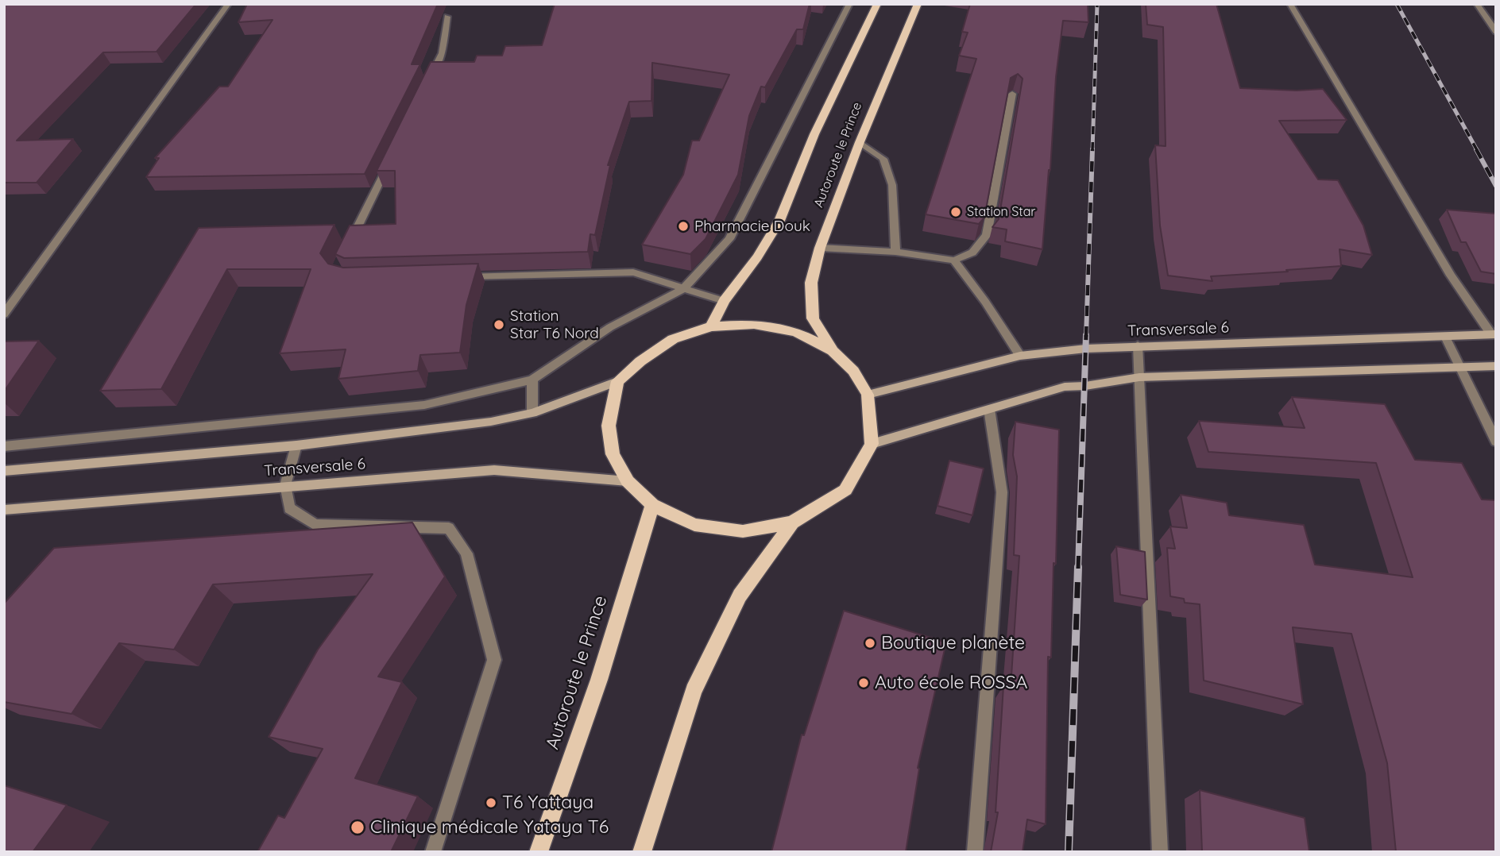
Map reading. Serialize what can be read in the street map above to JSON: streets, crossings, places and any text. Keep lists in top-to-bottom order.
{
  "streets": {
    "main road": ["Autoroute le Prince", "Transversale 6"]
  },
  "places": [
    "Station Star",
    "Pharmacie Douk",
    "Station Star T6 Nord",
    "Boutique planète",
    "Auto école ROSSA",
    "T6 Yattaya",
    "Clinique médicale Yataya T6"
  ]
}
